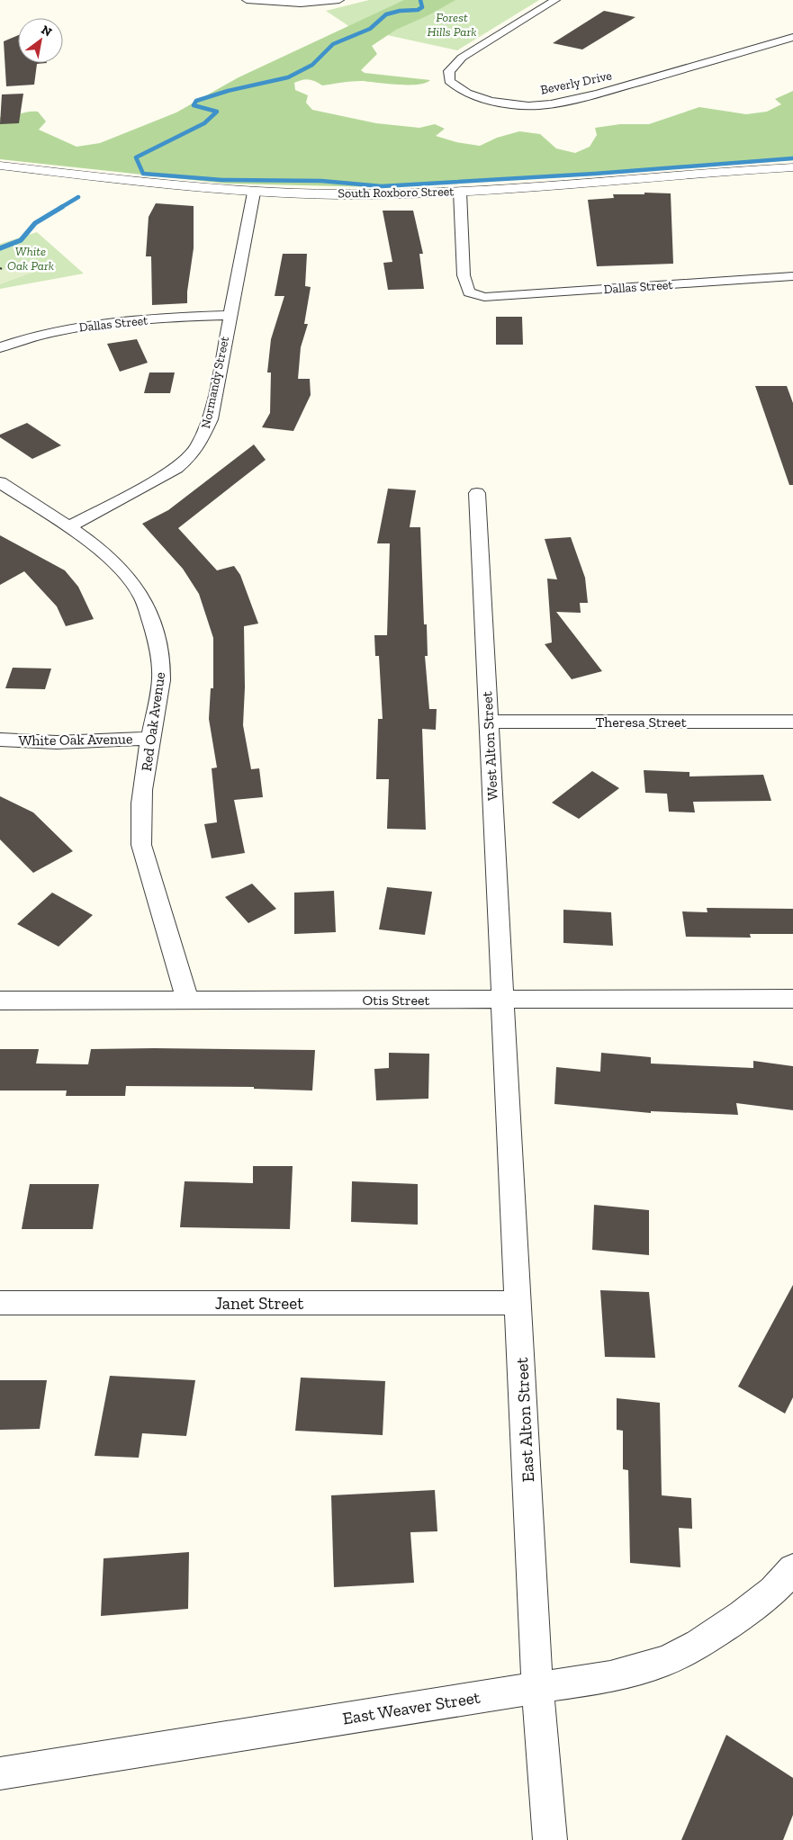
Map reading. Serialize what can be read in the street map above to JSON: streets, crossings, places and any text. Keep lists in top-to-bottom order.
{
  "streets": {
    "street": [
      "Beverly Drive",
      "South Roxboro Street",
      "Dallas Street",
      "Normandy Street",
      "Red Oak Avenue",
      "Theresa Street",
      "White Oak Avenue",
      "West Alton Street",
      "Otis Street",
      "Janet Street",
      "East Alton Street",
      "East Weaver Street"
    ]
  },
  "crossings": [
    ["South Roxboro Street", "Dallas Street"],
    ["South Roxboro Street", "Normandy Street"],
    ["Dallas Street", "Normandy Street"],
    ["Normandy Street", "Red Oak Avenue"],
    ["Red Oak Avenue", "White Oak Avenue"],
    ["Red Oak Avenue", "Otis Street"],
    ["Theresa Street", "West Alton Street"],
    ["West Alton Street", "Otis Street"],
    ["West Alton Street", "East Alton Street"],
    ["Otis Street", "East Alton Street"],
    ["Janet Street", "East Alton Street"],
    ["East Alton Street", "East Weaver Street"]
  ],
  "parks": ["Forest Hills Park", "White Oak Park"],
  "north": "top right"
}
